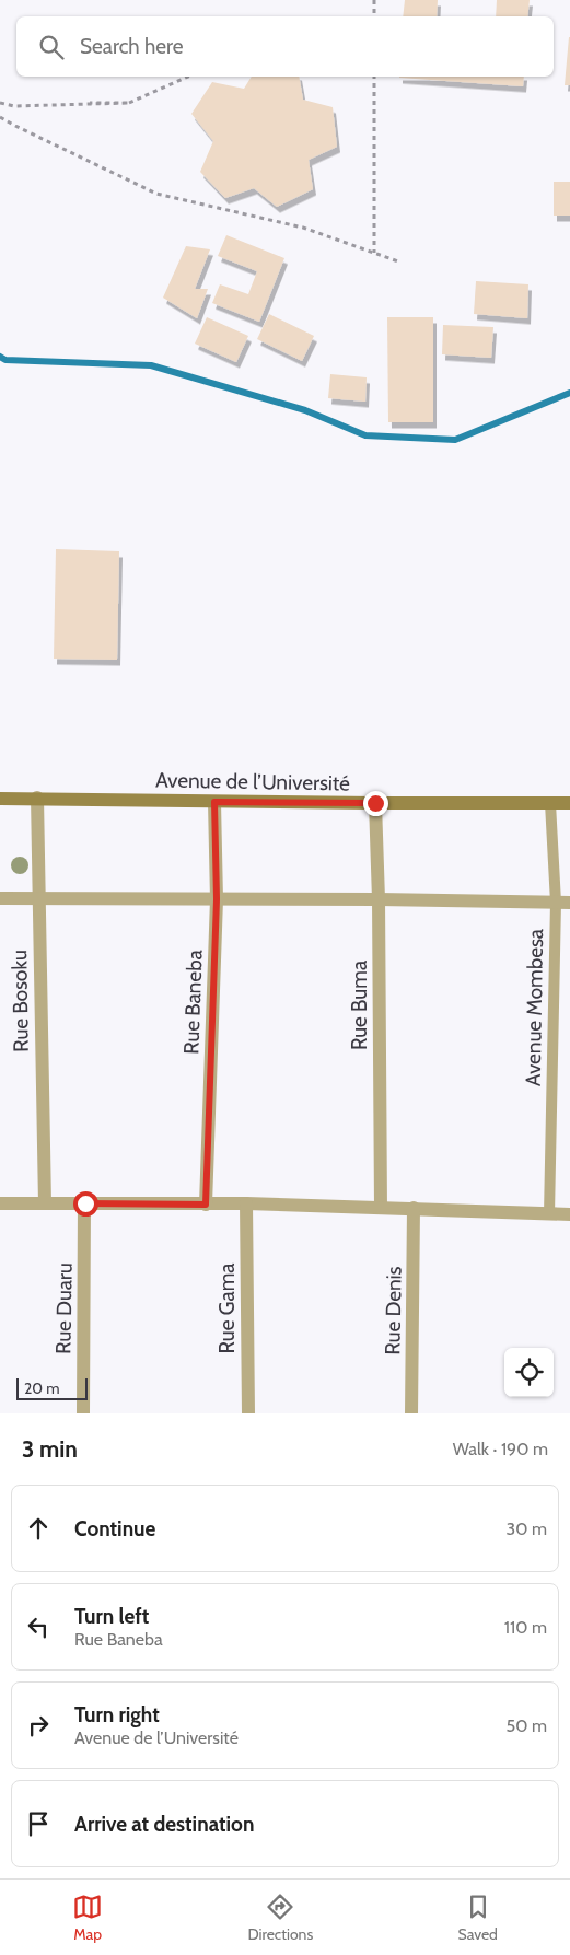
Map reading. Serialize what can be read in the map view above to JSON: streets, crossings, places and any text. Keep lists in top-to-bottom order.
{
  "streets": {
    "main road": ["Avenue de l’Université"],
    "street": [
      "Rue Bosoku",
      "Rue Baneba",
      "Rue Buma",
      "Rue Duaru",
      "Rue Gama",
      "Rue Denis"
    ],
    "lane": ["Avenue Mombesa"]
  },
  "crossings": [
    ["Avenue de l’Université", "Rue Bosoku"],
    ["Avenue de l’Université", "Rue Baneba"],
    ["Avenue de l’Université", "Rue Buma"],
    ["Avenue de l’Université", "Avenue Mombesa"]
  ],
  "scale_bar": "20 m",
  "page": {
    "search": "Search here",
    "scale": "20 m",
    "heading": ["3 min", "Walk · 190 m"],
    "list": [
      ["Continue", "30 m"],
      ["Turn left", "Rue Baneba", "110 m"],
      ["Turn right", "Avenue de l’Université", "50 m"],
      "Arrive at destination"
    ],
    "nav": ["Map", "Directions", "Saved"]
  }
}
